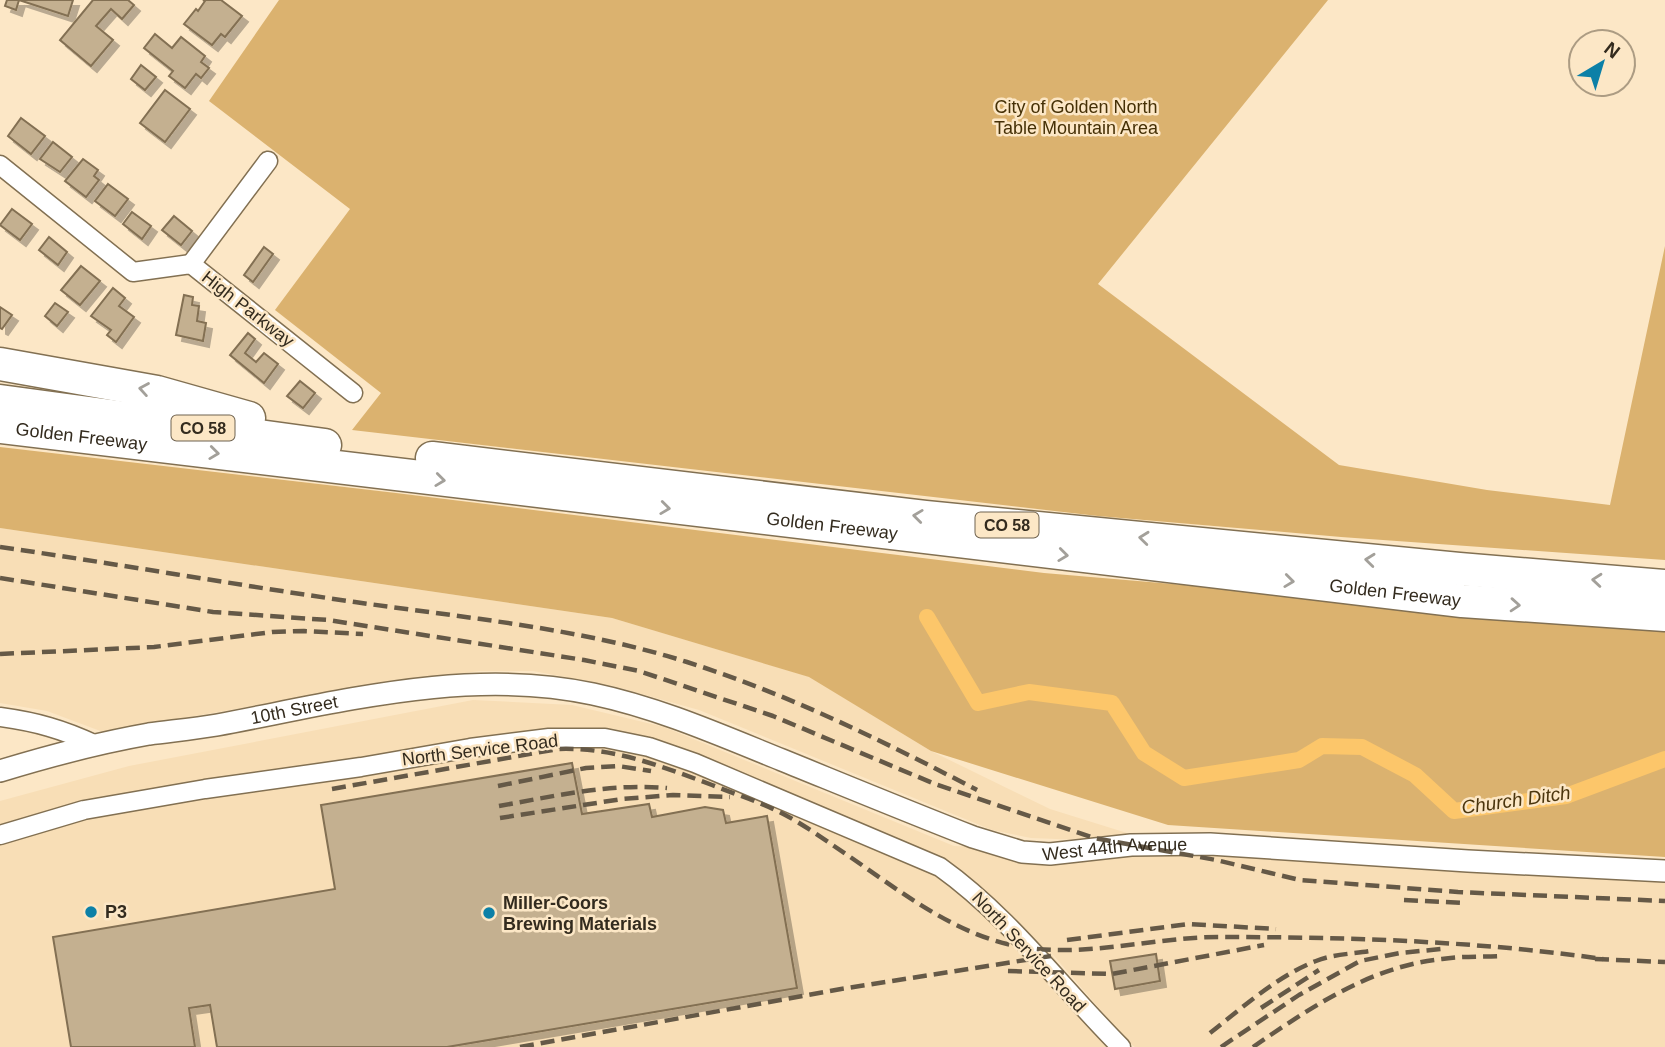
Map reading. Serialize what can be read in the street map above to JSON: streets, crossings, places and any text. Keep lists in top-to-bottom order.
{
  "streets": {
    "highway": ["CO 58", "Golden Freeway"],
    "street": [
      "High Parkway",
      "10th Street",
      "North Service Road",
      "West 44th Avenue"
    ]
  },
  "crossings": [
    ["10th Street", "West 44th Avenue"]
  ],
  "water": ["Church Ditch"],
  "parks": ["City of Golden North Table Mountain Area"],
  "places": ["P3", "Miller-Coors Brewing Materials"],
  "north": "top right"
}
